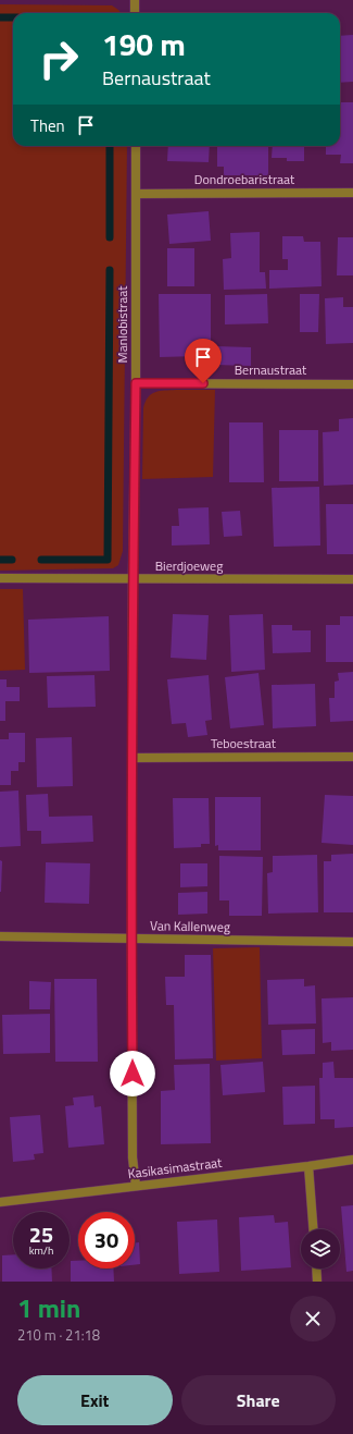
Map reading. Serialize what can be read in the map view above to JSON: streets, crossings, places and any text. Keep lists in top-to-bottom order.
{
  "streets": {
    "street": [
      "Dondroebaristraat",
      "Manlobistraat",
      "Bernaustraat",
      "Bierdjoeweg",
      "Teboestraat",
      "Van Kallenweg",
      "Kasikasimastraat"
    ]
  },
  "crossings": [
    ["Dondroebaristraat", "Manlobistraat"],
    ["Manlobistraat", "Bernaustraat"],
    ["Manlobistraat", "Bierdjoeweg"],
    ["Manlobistraat", "Teboestraat"],
    ["Manlobistraat", "Van Kallenweg"],
    ["Manlobistraat", "Kasikasimastraat"]
  ],
  "page": {
    "turn": ["190 m", "Bernaustraat"],
    "then": "Then",
    "speed": "25 km/h",
    "limit": "30",
    "heading": ["1 min", "210 m · 21:18"],
    "buttons": ["Exit", "Share"]
  }
}
